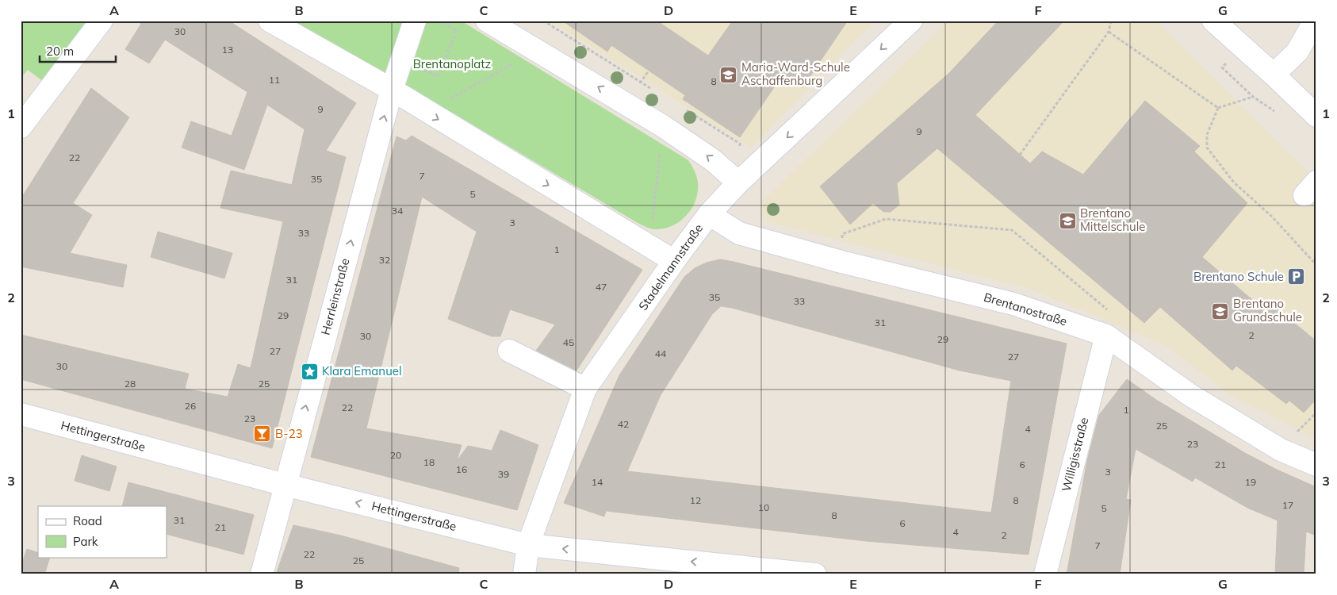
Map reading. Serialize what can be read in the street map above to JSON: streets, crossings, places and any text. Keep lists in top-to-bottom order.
{
  "streets": {
    "street": [
      "Stadelmannstraße",
      "Herrleinstraße",
      "Brentanostraße",
      "Hettingerstraße",
      "Willigisstraße"
    ]
  },
  "crossings": [
    ["Stadelmannstraße", "Brentanostraße"],
    ["Stadelmannstraße", "Hettingerstraße"],
    ["Herrleinstraße", "Hettingerstraße"],
    ["Brentanostraße", "Willigisstraße"]
  ],
  "one_way": ["Herrleinstraße", "Hettingerstraße"],
  "parks": ["Brentanoplatz"],
  "places": {
    "school or university": ["Maria-Ward-Schule Aschaffenburg", "Brentano Mittelschule", "Brentano Grundschule"],
    "parking": ["Brentano Schule"],
    "place": ["Klara Emanuel"],
    "bar": ["B-23"]
  },
  "house_numbers": [
    "30",
    "13",
    "11",
    "8",
    "9",
    "9",
    "22",
    "7",
    "35",
    "5",
    "34",
    "3",
    "33",
    "1",
    "32",
    "31",
    "47",
    "35",
    "33",
    "29",
    "31",
    "2",
    "30",
    "29",
    "45",
    "27",
    "44",
    "27",
    "30",
    "28",
    "25",
    "26",
    "22",
    "1",
    "23",
    "42",
    "25",
    "4",
    "23",
    "20",
    "18",
    "6",
    "21",
    "16",
    "3",
    "39",
    "14",
    "19",
    "12",
    "8",
    "17",
    "10",
    "5",
    "8",
    "31",
    "6",
    "21",
    "4",
    "2",
    "7",
    "22",
    "25"
  ],
  "legend": ["Road", "Park"],
  "scale_bar": "20 m",
  "grid": {
    "columns": [
      "A",
      "B",
      "C",
      "D",
      "E",
      "F",
      "G"
    ],
    "rows": ["1", "2", "3"]
  }
}
